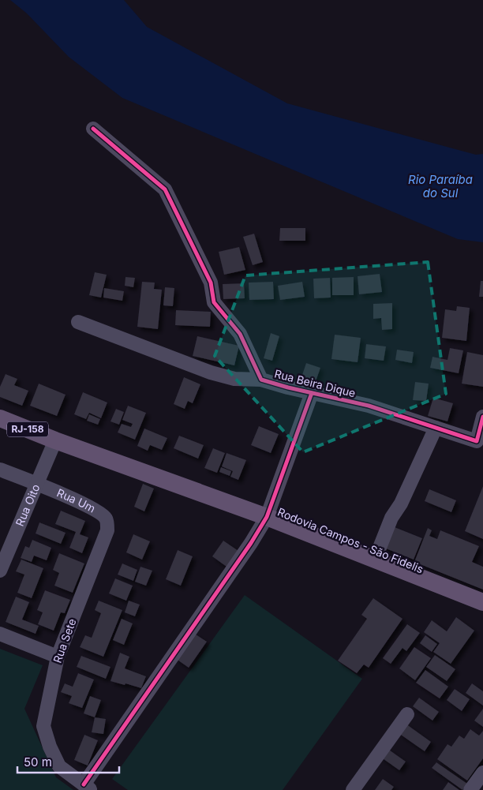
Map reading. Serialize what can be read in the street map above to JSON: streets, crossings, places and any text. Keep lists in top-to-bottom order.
{
  "streets": {
    "main road": ["RJ-158", "Rodovia Campos - São Fidelis"],
    "street": [
      "Rua Beira Dique",
      "Rua Um",
      "Rua Oito",
      "Rua Sete"
    ]
  },
  "crossings": [
    ["Rua Um", "Rua Oito"],
    ["Rua Um", "Rua Sete"],
    ["Rua Oito", "Rodovia Campos - São Fidelis"]
  ],
  "water": ["Rio Paraíba do Sul"],
  "scale_bar": "50 m"
}
